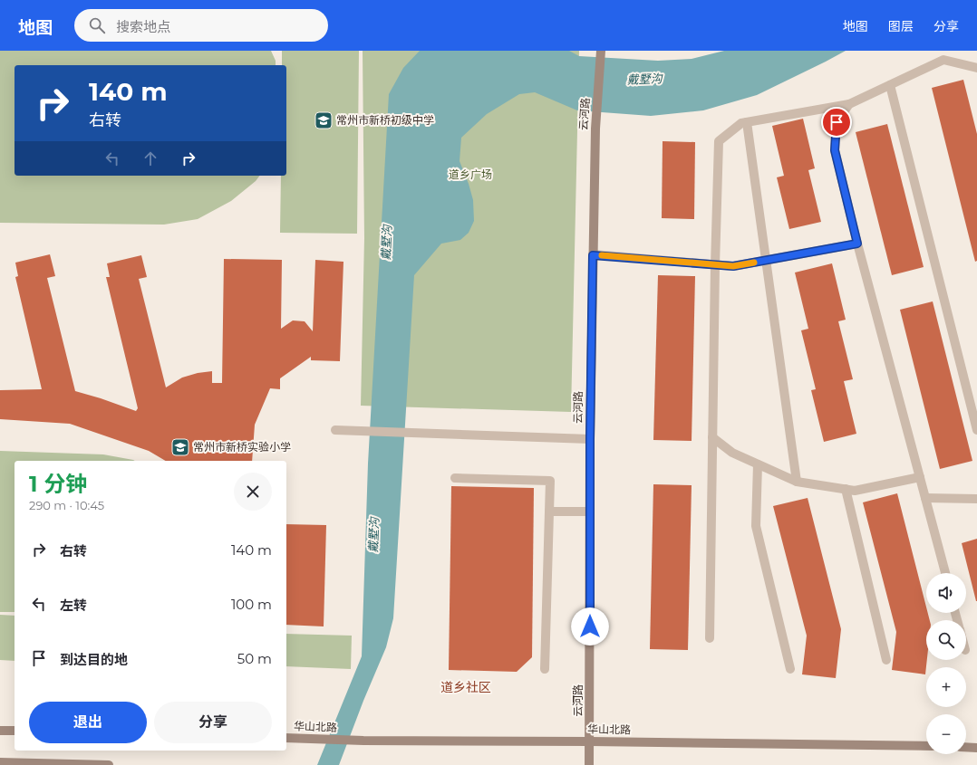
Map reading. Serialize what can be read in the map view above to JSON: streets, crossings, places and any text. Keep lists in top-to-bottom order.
{
  "streets": {
    "main road": ["云河路", "华山北路"]
  },
  "crossings": [
    ["云河路", "华山北路"]
  ],
  "districts": ["道乡社区"],
  "water": ["戴墅沟"],
  "parks": ["道乡广场"],
  "places": {
    "school or university": ["常州市新桥初级中学", "常州市新桥实验小学"]
  },
  "page": {
    "header": "地图",
    "search": "搜索地点",
    "nav": ["地图", "图层", "分享"],
    "turn": ["140 m", "右转"],
    "heading": ["1 分钟", "290 m · 10:45"],
    "list": [
      {
        "name": "右转",
        "value": "140 m"
      },
      {
        "name": "左转",
        "value": "100 m"
      },
      {
        "name": "到达目的地",
        "value": "50 m"
      }
    ],
    "map_buttons": ["+", "−"],
    "buttons": ["退出", "分享"]
  }
}
